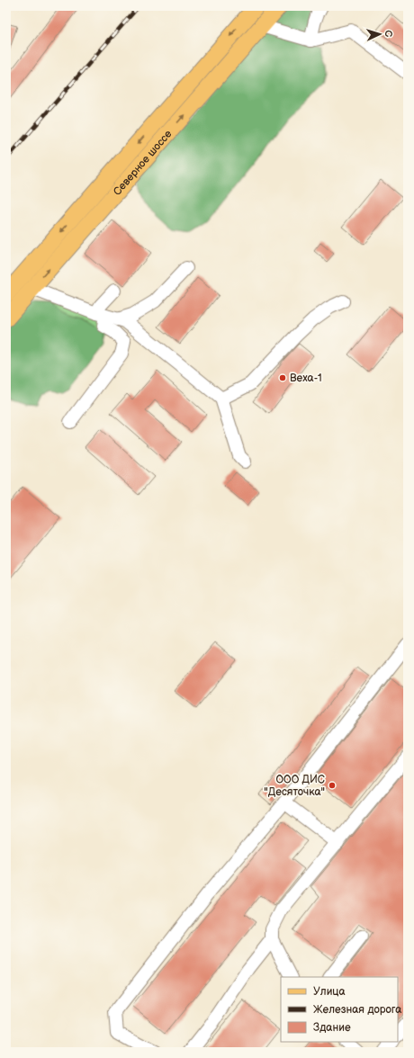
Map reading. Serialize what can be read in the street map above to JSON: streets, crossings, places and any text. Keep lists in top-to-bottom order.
{
  "streets": {
    "main road": ["Северное шоссе"]
  },
  "places": ["Веха-1", "ООО ДИС \"Десяточка\""],
  "legend": ["Улица", "Железная дорога", "Здание"],
  "north": "right"
}
